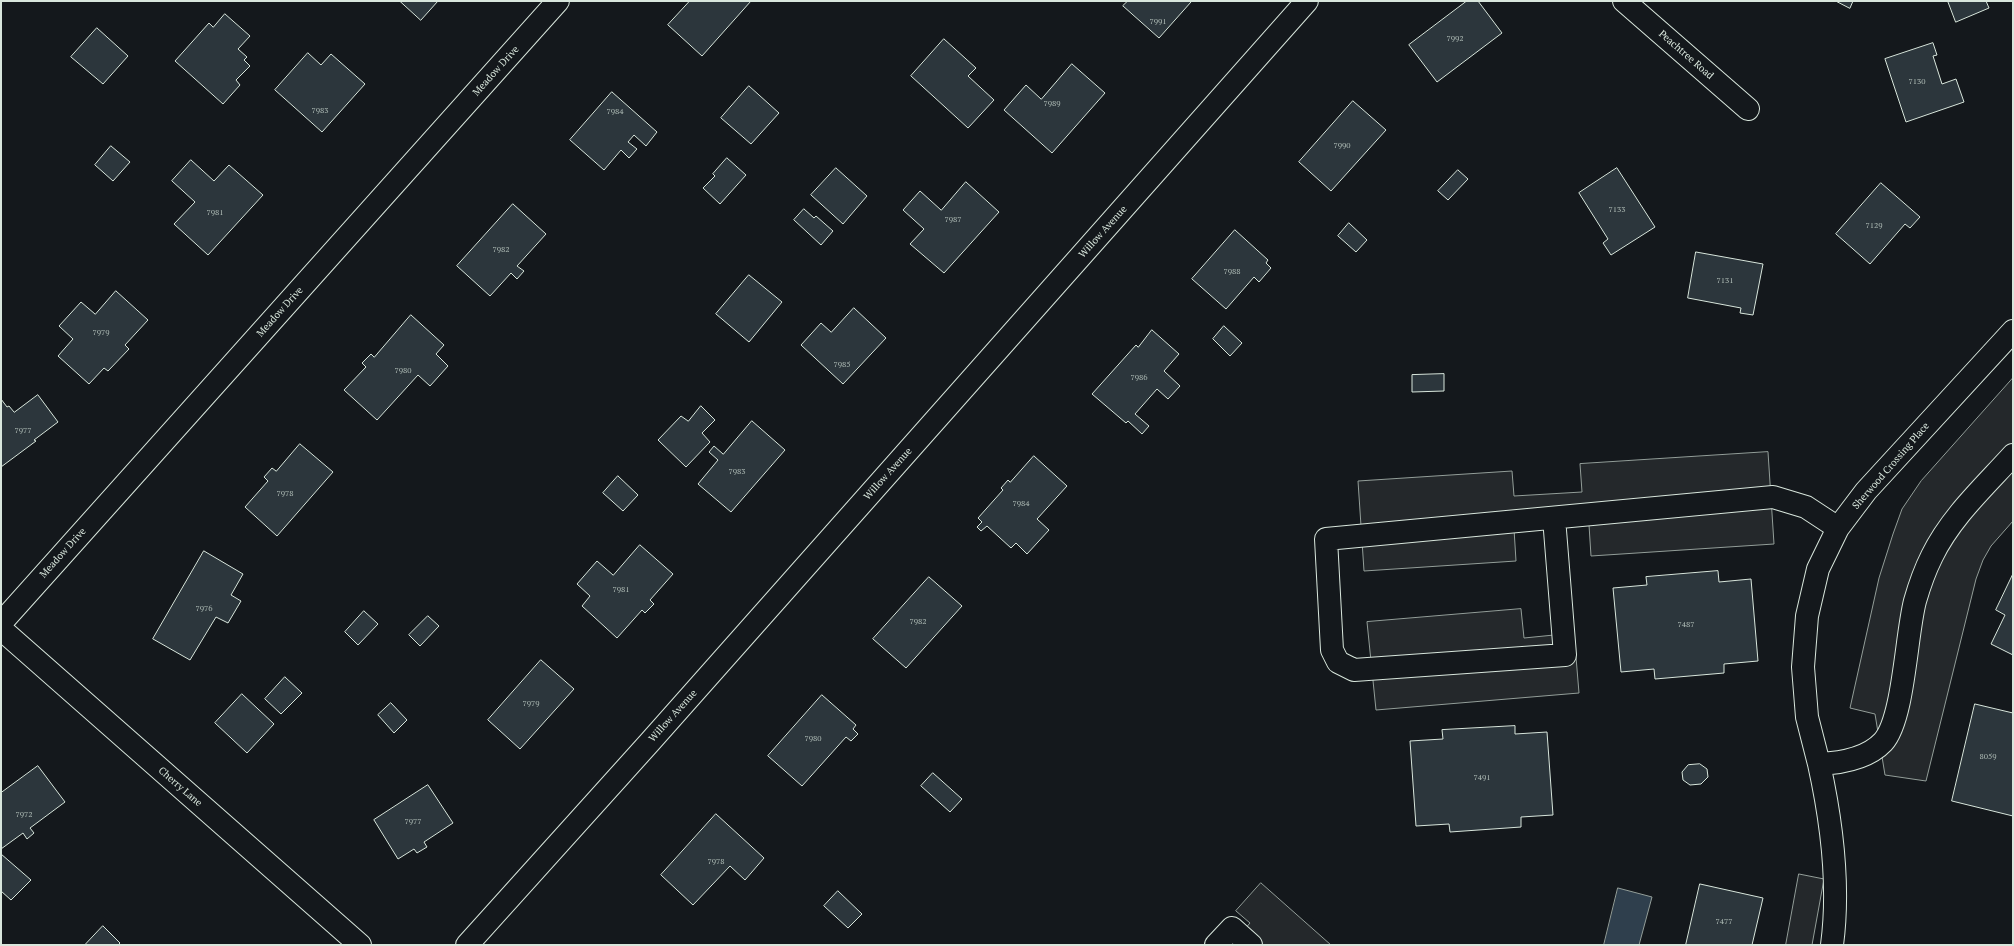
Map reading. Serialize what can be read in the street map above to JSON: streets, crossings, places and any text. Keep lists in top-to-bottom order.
{
  "streets": {
    "street": [
      "Peachtree Road",
      "Meadow Drive",
      "Willow Avenue",
      "Sherwood Crossing Place",
      "Cherry Lane"
    ]
  },
  "house_numbers": [
    "7991",
    "7992",
    "7130",
    "7989",
    "7983",
    "7984",
    "7990",
    "7133",
    "7981",
    "7987",
    "7129",
    "7982",
    "7988",
    "7131",
    "7979",
    "7985",
    "7980",
    "7986",
    "7977",
    "7983",
    "7978",
    "7984",
    "7981",
    "7976",
    "7982",
    "7487",
    "7979",
    "7980",
    "8059",
    "7491",
    "7972",
    "7977",
    "7978",
    "7477"
  ]
}
